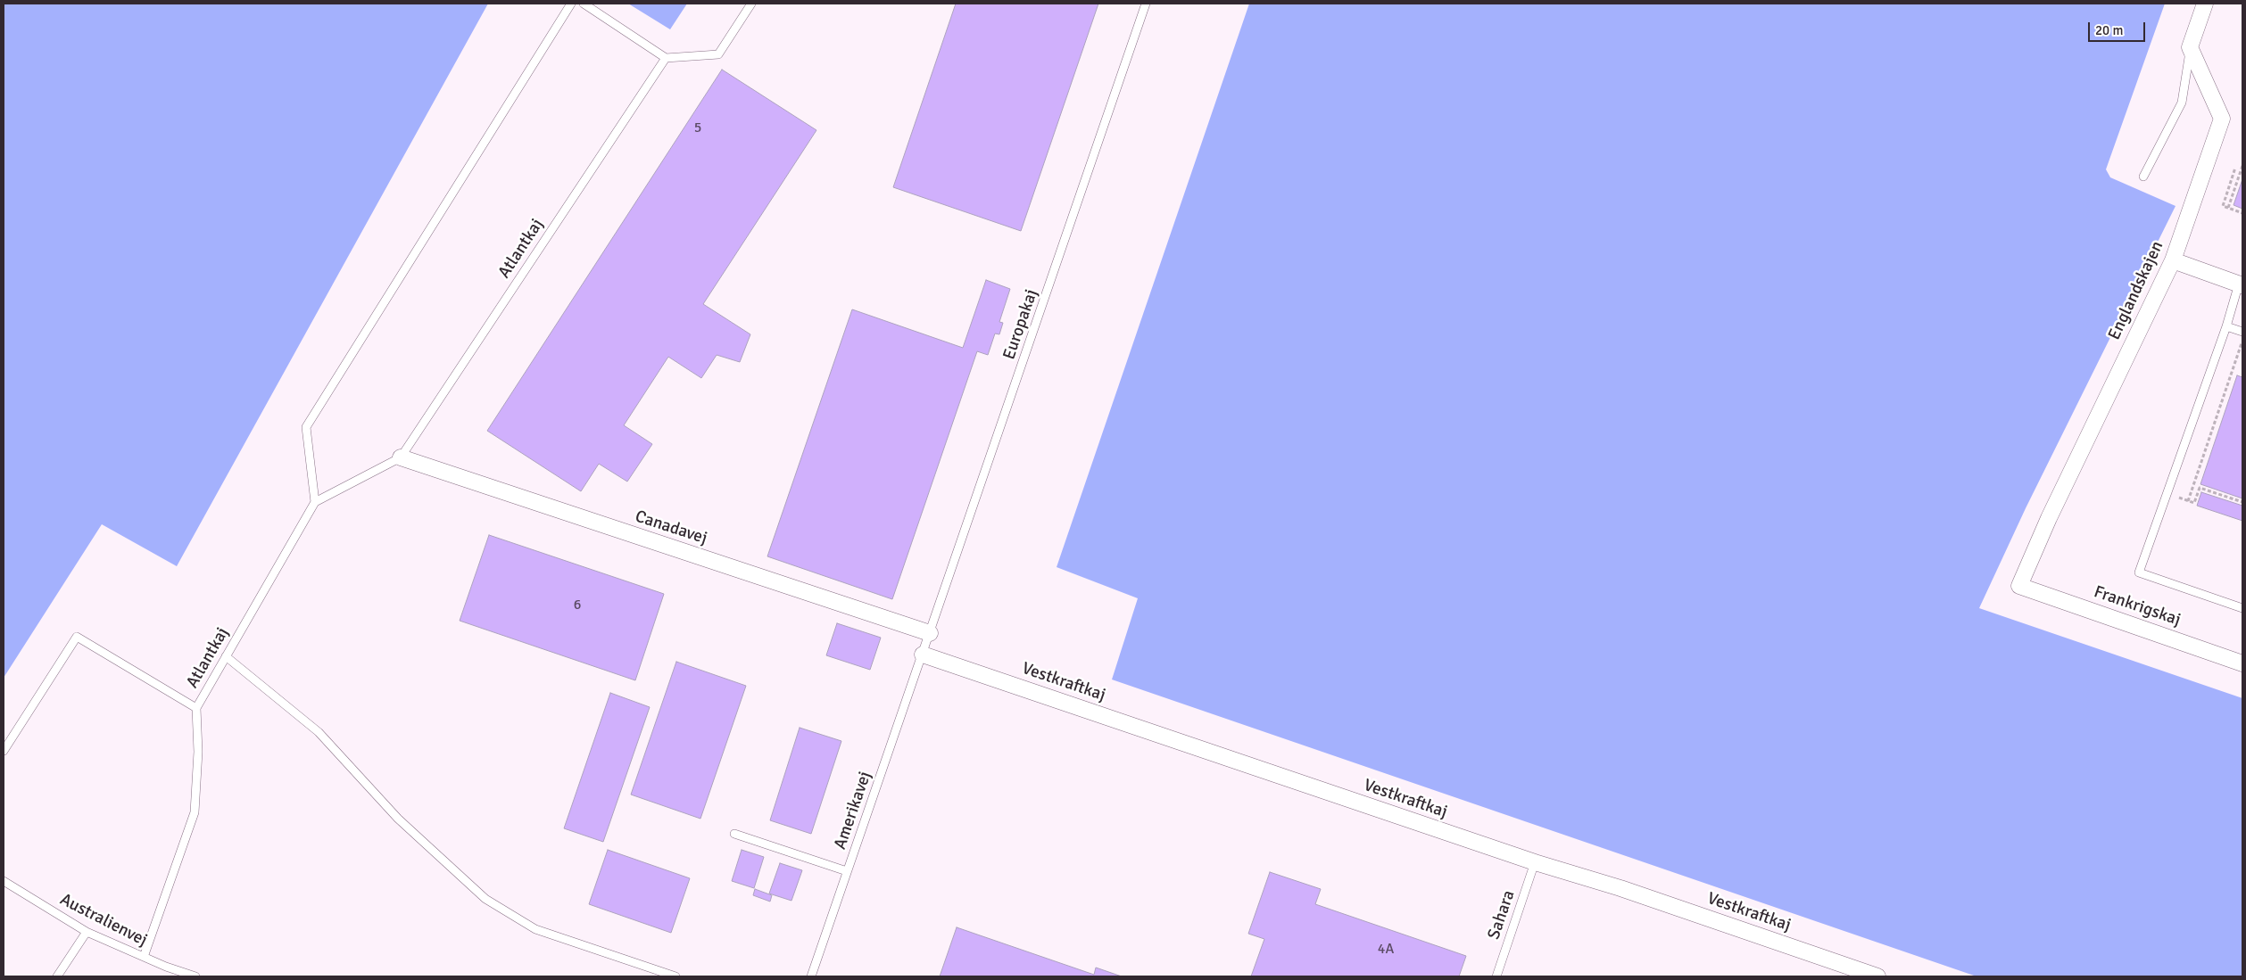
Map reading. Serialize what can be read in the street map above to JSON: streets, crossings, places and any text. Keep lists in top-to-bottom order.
{
  "streets": {
    "street": [
      "Englandskajen",
      "Canadavej",
      "Frankrigskaj",
      "Vestkraftkaj"
    ],
    "lane": [
      "Atlantkaj",
      "Europakaj",
      "Amerikavej",
      "Sahara",
      "Australienvej"
    ]
  },
  "crossings": [
    ["Atlantkaj", "Canadavej"],
    ["Englandskajen", "Frankrigskaj"],
    ["Europakaj", "Canadavej"],
    ["Europakaj", "Vestkraftkaj"],
    ["Europakaj", "Amerikavej"],
    ["Vestkraftkaj", "Amerikavej"],
    ["Vestkraftkaj", "Sahara"]
  ],
  "house_numbers": ["5", "6", "4A"],
  "scale_bar": "20 m"
}
